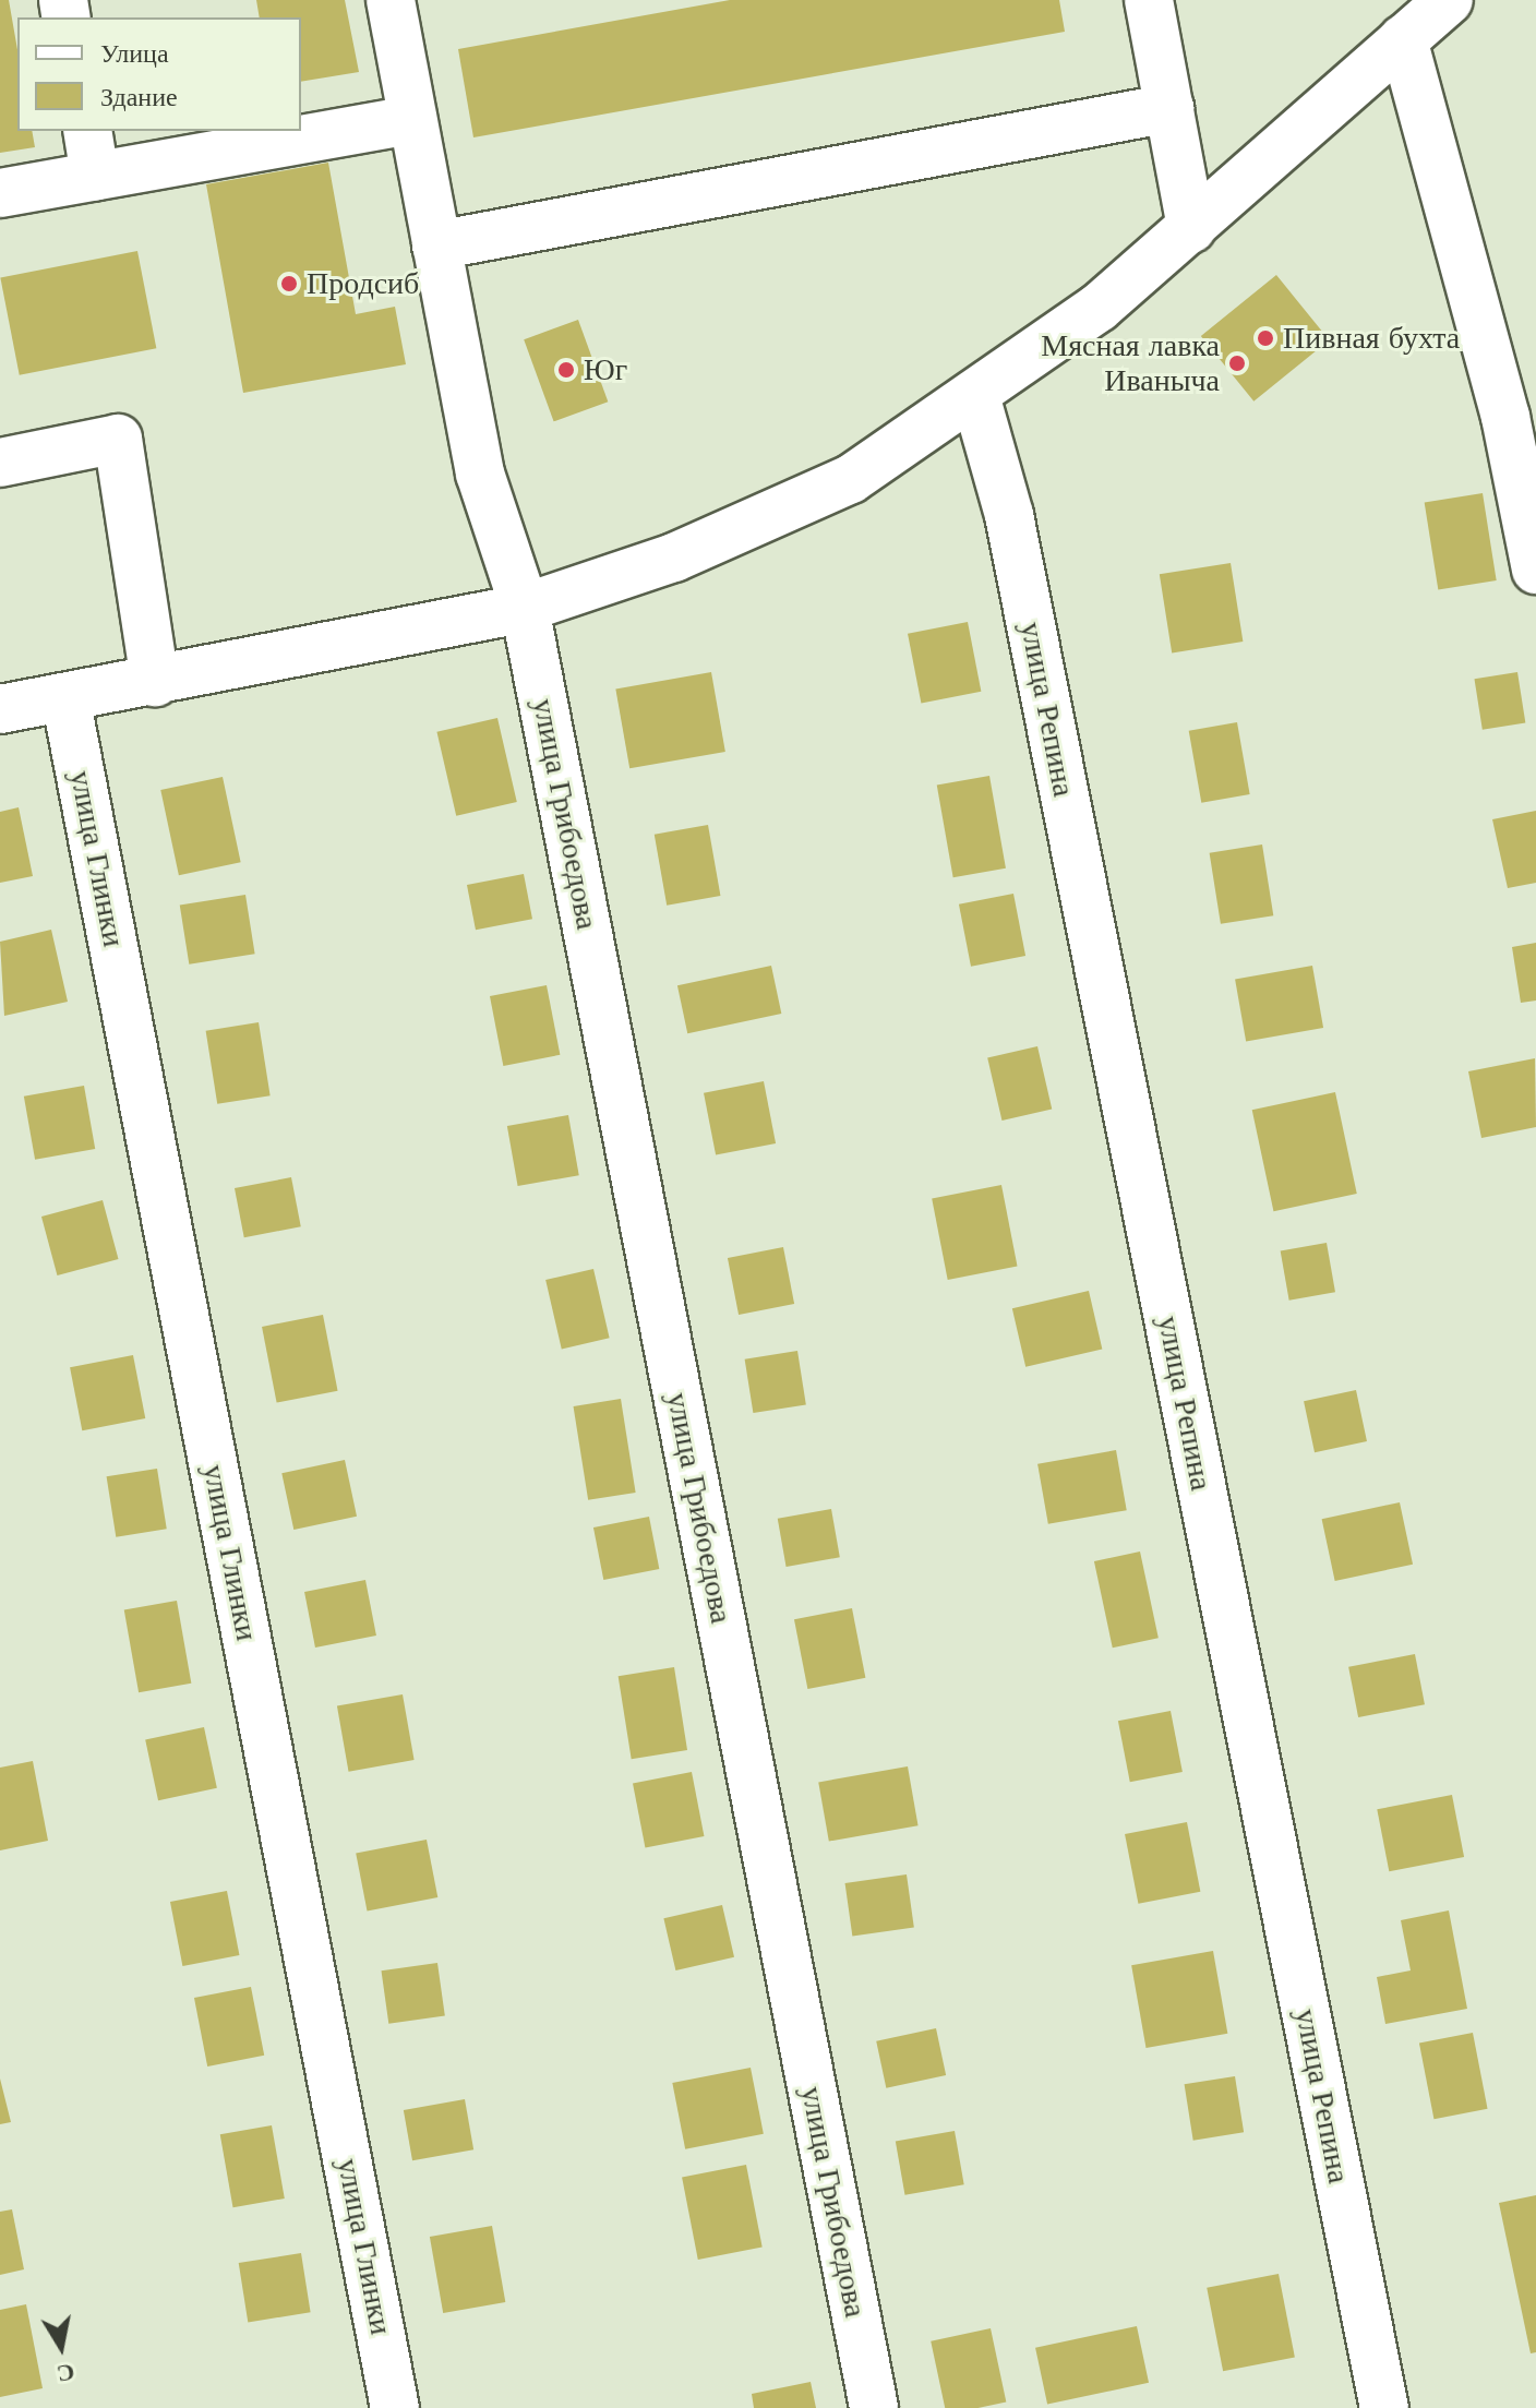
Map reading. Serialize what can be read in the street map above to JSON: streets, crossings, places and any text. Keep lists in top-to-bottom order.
{
  "streets": {
    "street": ["улица Репина", "улица Грибоедова", "улица Глинки"]
  },
  "places": [
    "Продсиб",
    "Пивная бухта",
    "Мясная лавка Иваныча",
    "Юг"
  ],
  "legend": ["Улица", "Здание"],
  "north": "bottom"
}
